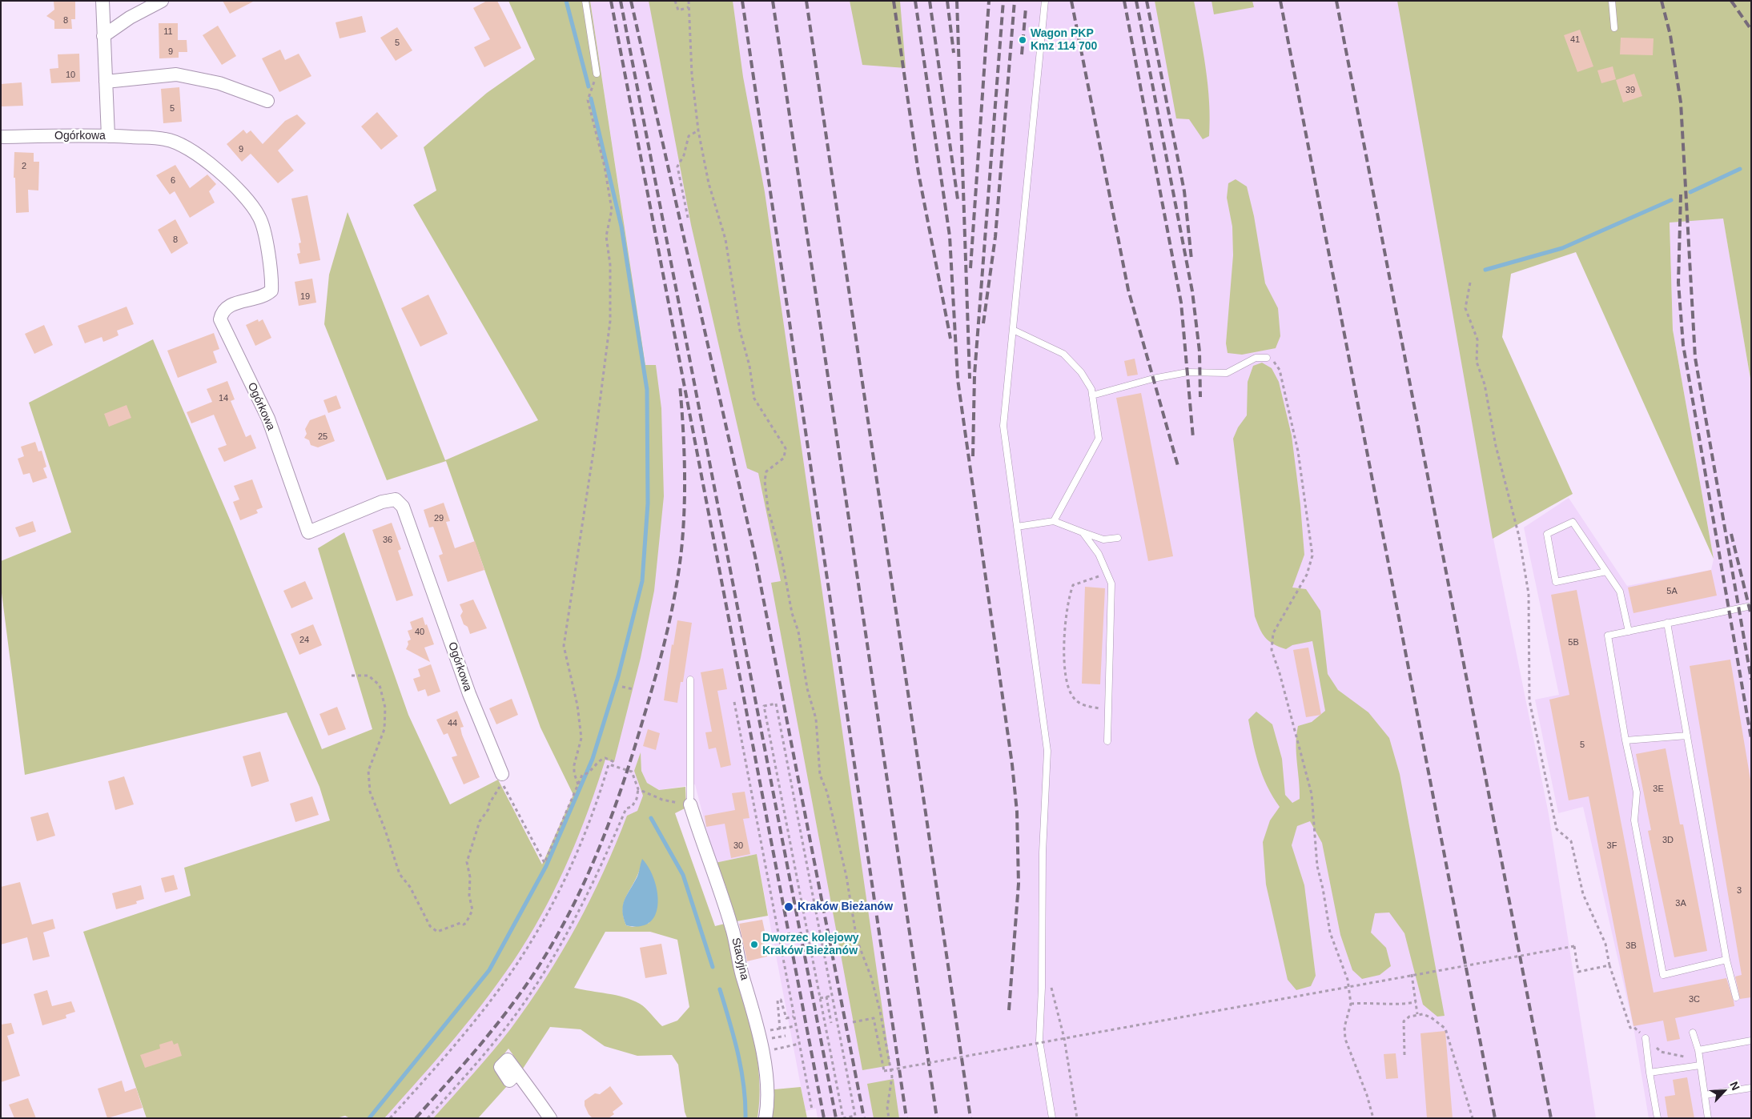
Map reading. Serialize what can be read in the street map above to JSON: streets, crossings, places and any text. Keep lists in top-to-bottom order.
{
  "streets": {
    "street": ["Ogórkowa", "Stacyjna"]
  },
  "places": ["Wagon PKP Kmz 114 700", "Kraków Bieżanów", "Dworzec kolejowy Kraków Bieżanów"],
  "house_numbers": [
    "8",
    "11",
    "41",
    "5",
    "9",
    "10",
    "39",
    "5",
    "9",
    "2",
    "6",
    "8",
    "19",
    "14",
    "25",
    "29",
    "36",
    "5A",
    "40",
    "24",
    "5B",
    "44",
    "5",
    "3E",
    "3D",
    "30",
    "3F",
    "3",
    "3A",
    "3B",
    "3C"
  ],
  "north": "top right"
}
